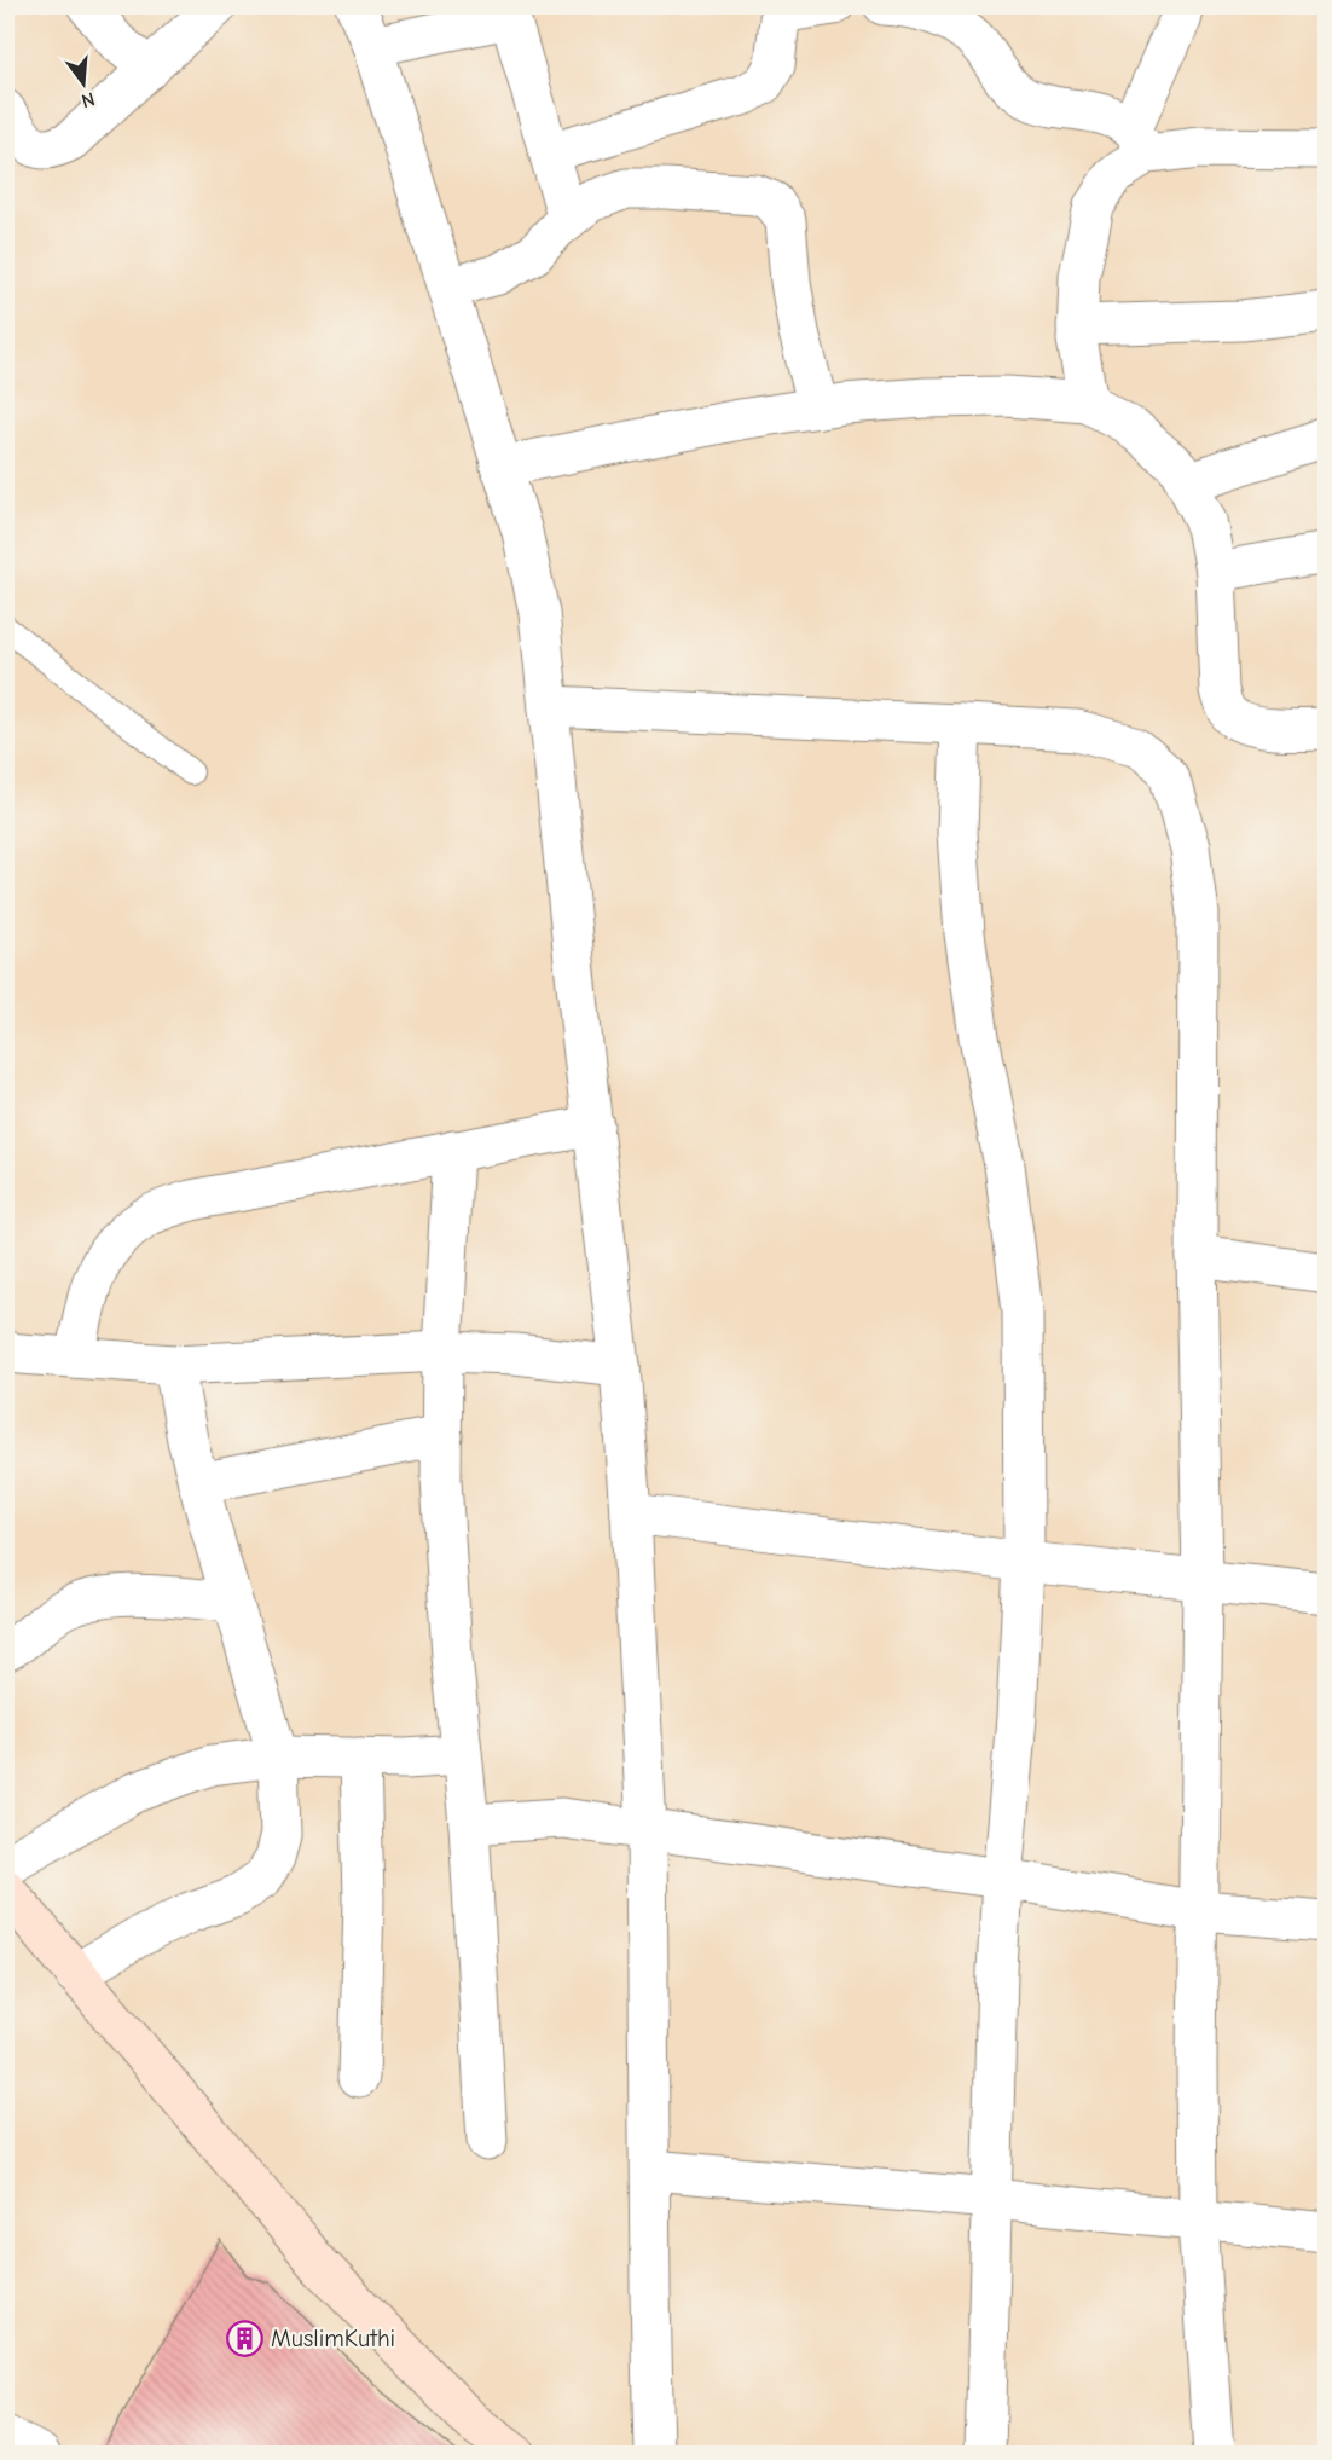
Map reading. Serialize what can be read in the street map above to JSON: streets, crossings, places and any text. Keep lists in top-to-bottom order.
{
  "places": {
    "building": ["MuslimKuthi"]
  },
  "north": "bottom"
}
